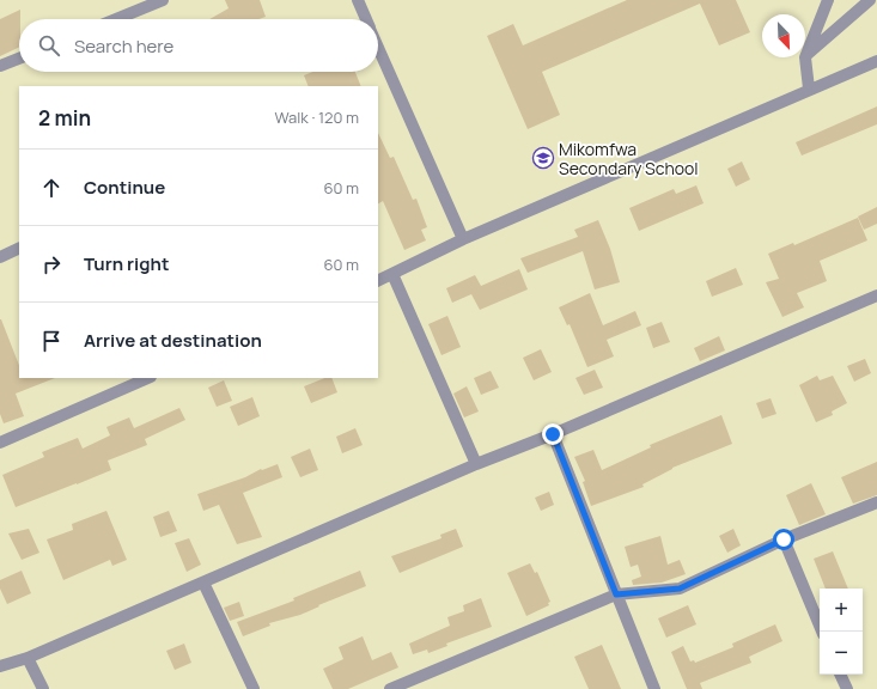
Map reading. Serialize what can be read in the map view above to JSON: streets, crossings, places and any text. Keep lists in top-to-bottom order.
{
  "places": {
    "school or university": ["Mikomfwa Secondary School"]
  },
  "north": "bottom right",
  "page": {
    "search": "Search here",
    "heading": ["2 min", "Walk · 120 m"],
    "list": [
      ["Continue", "60 m"],
      ["Turn right", "60 m"],
      "Arrive at destination"
    ],
    "map_buttons": ["+", "−"]
  }
}
